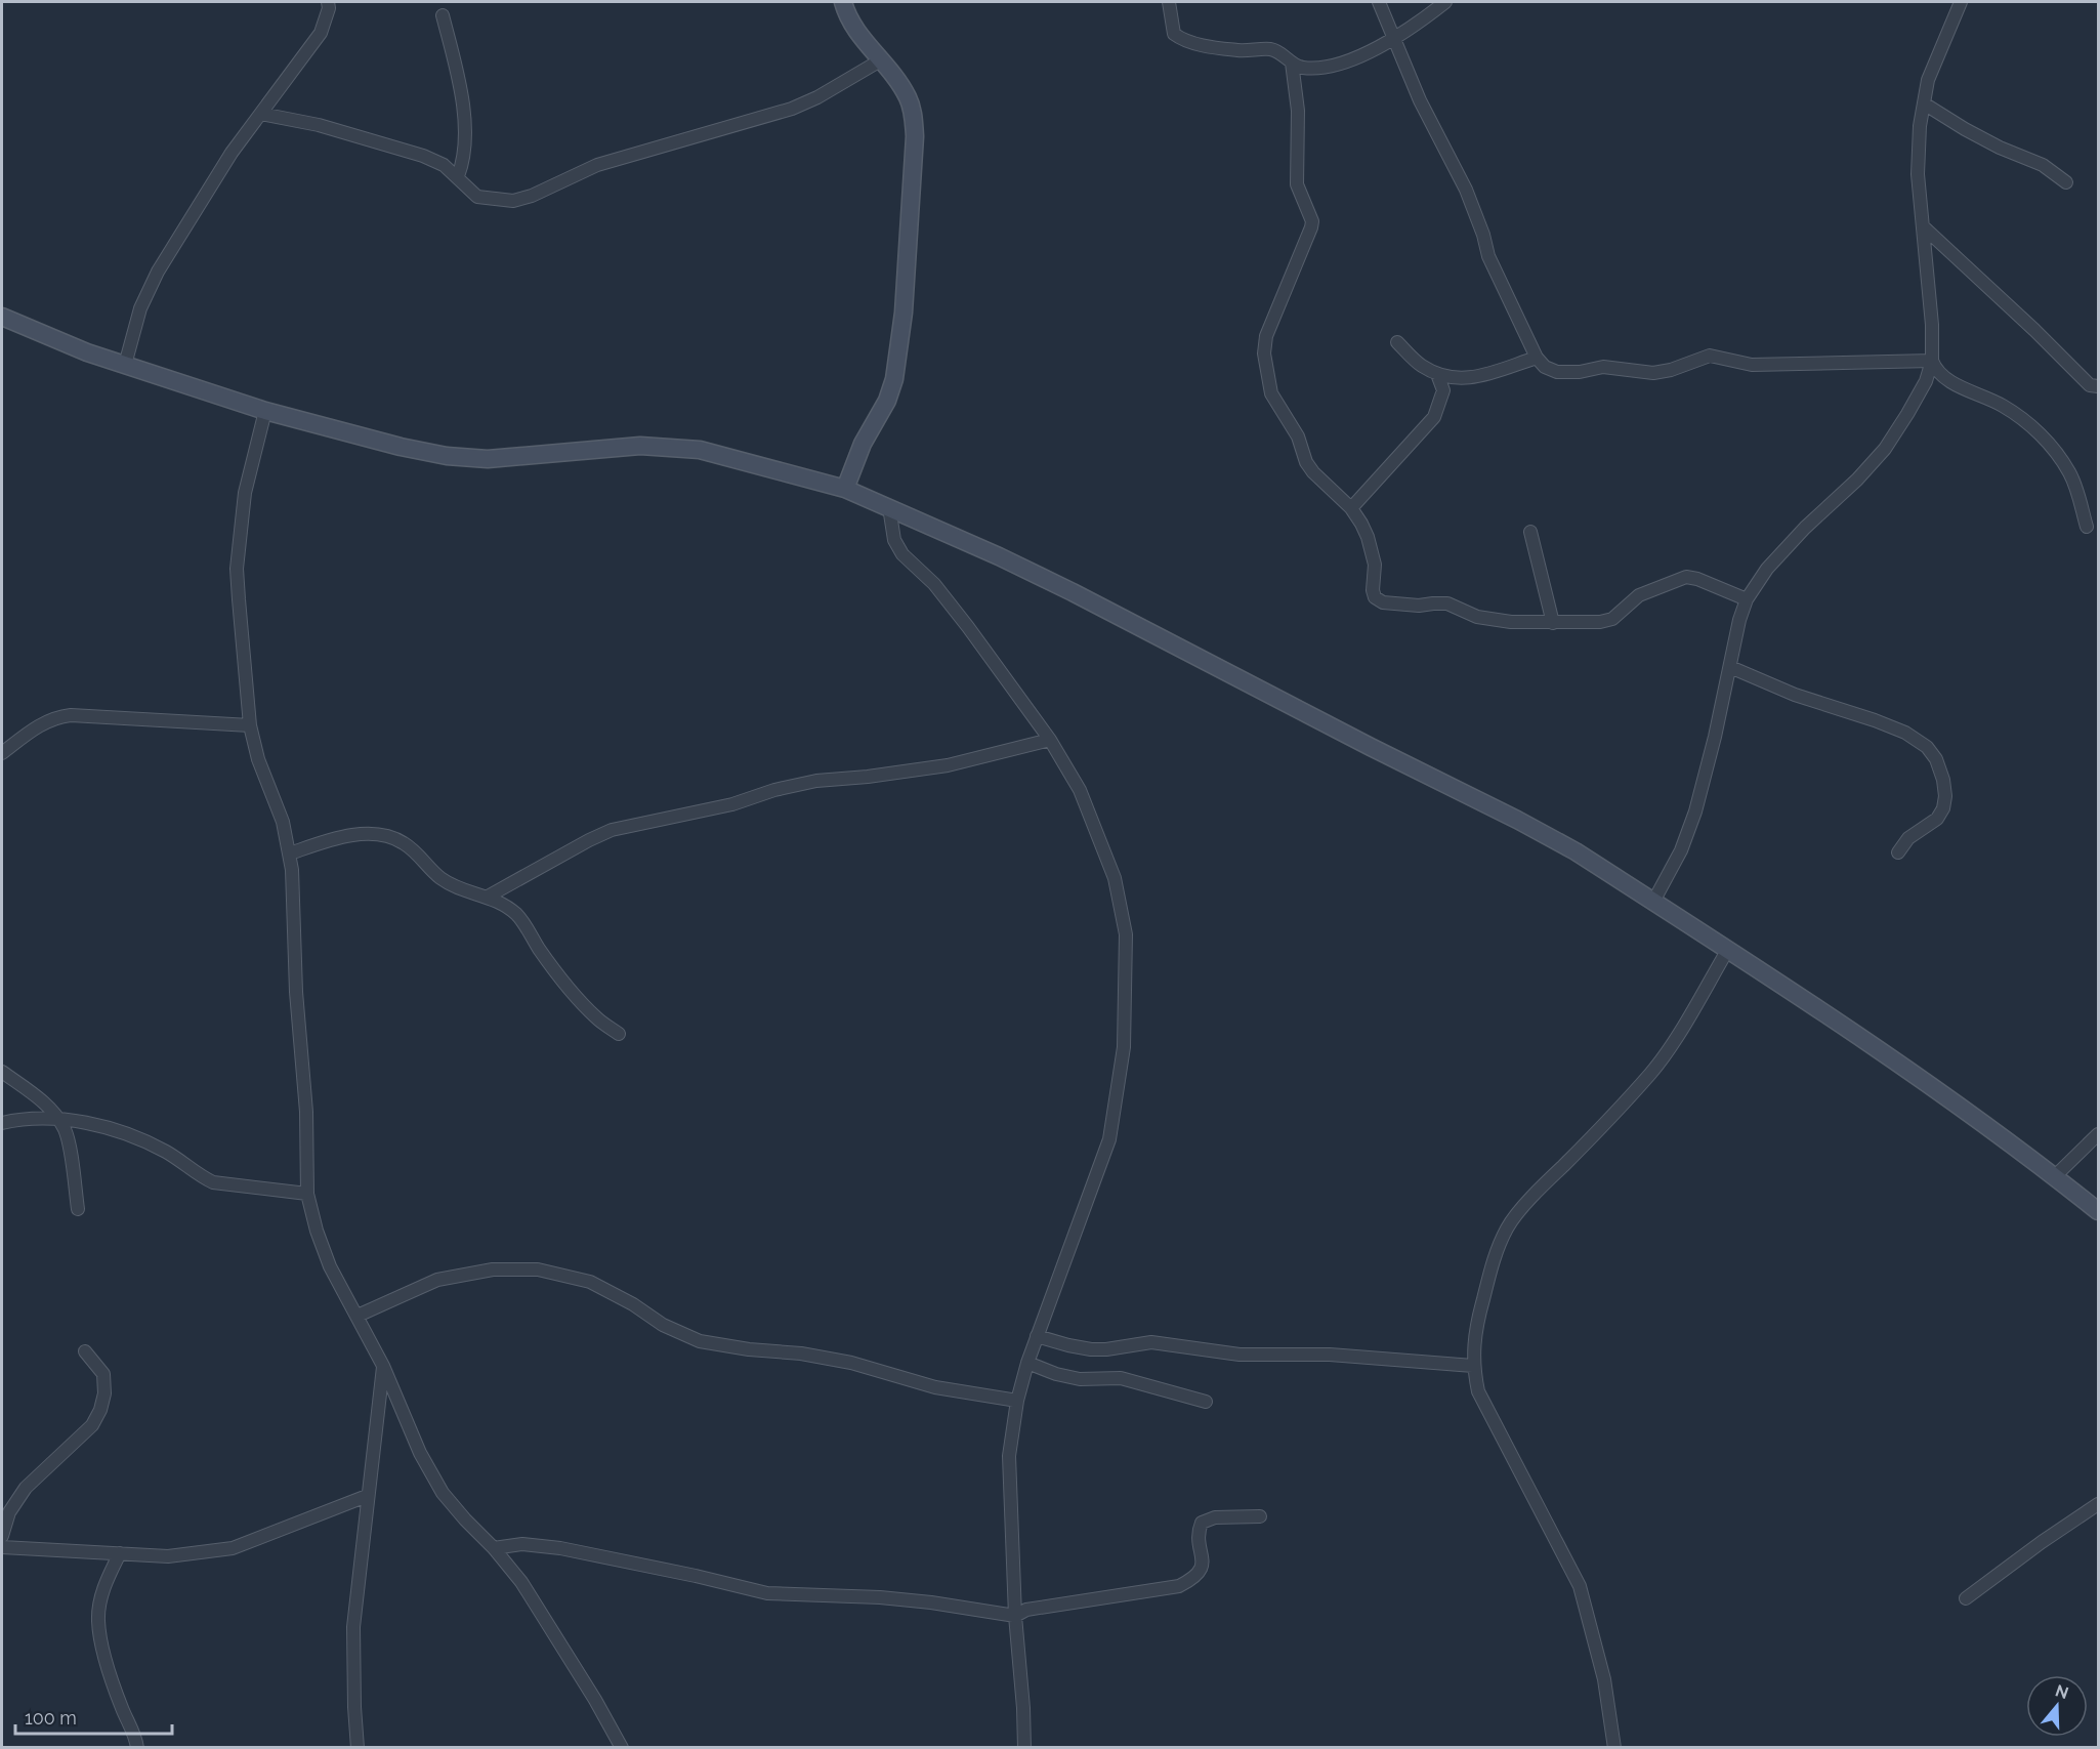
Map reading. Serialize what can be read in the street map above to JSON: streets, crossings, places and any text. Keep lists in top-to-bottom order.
{
  "scale_bar": "100 m",
  "north": "top"
}
